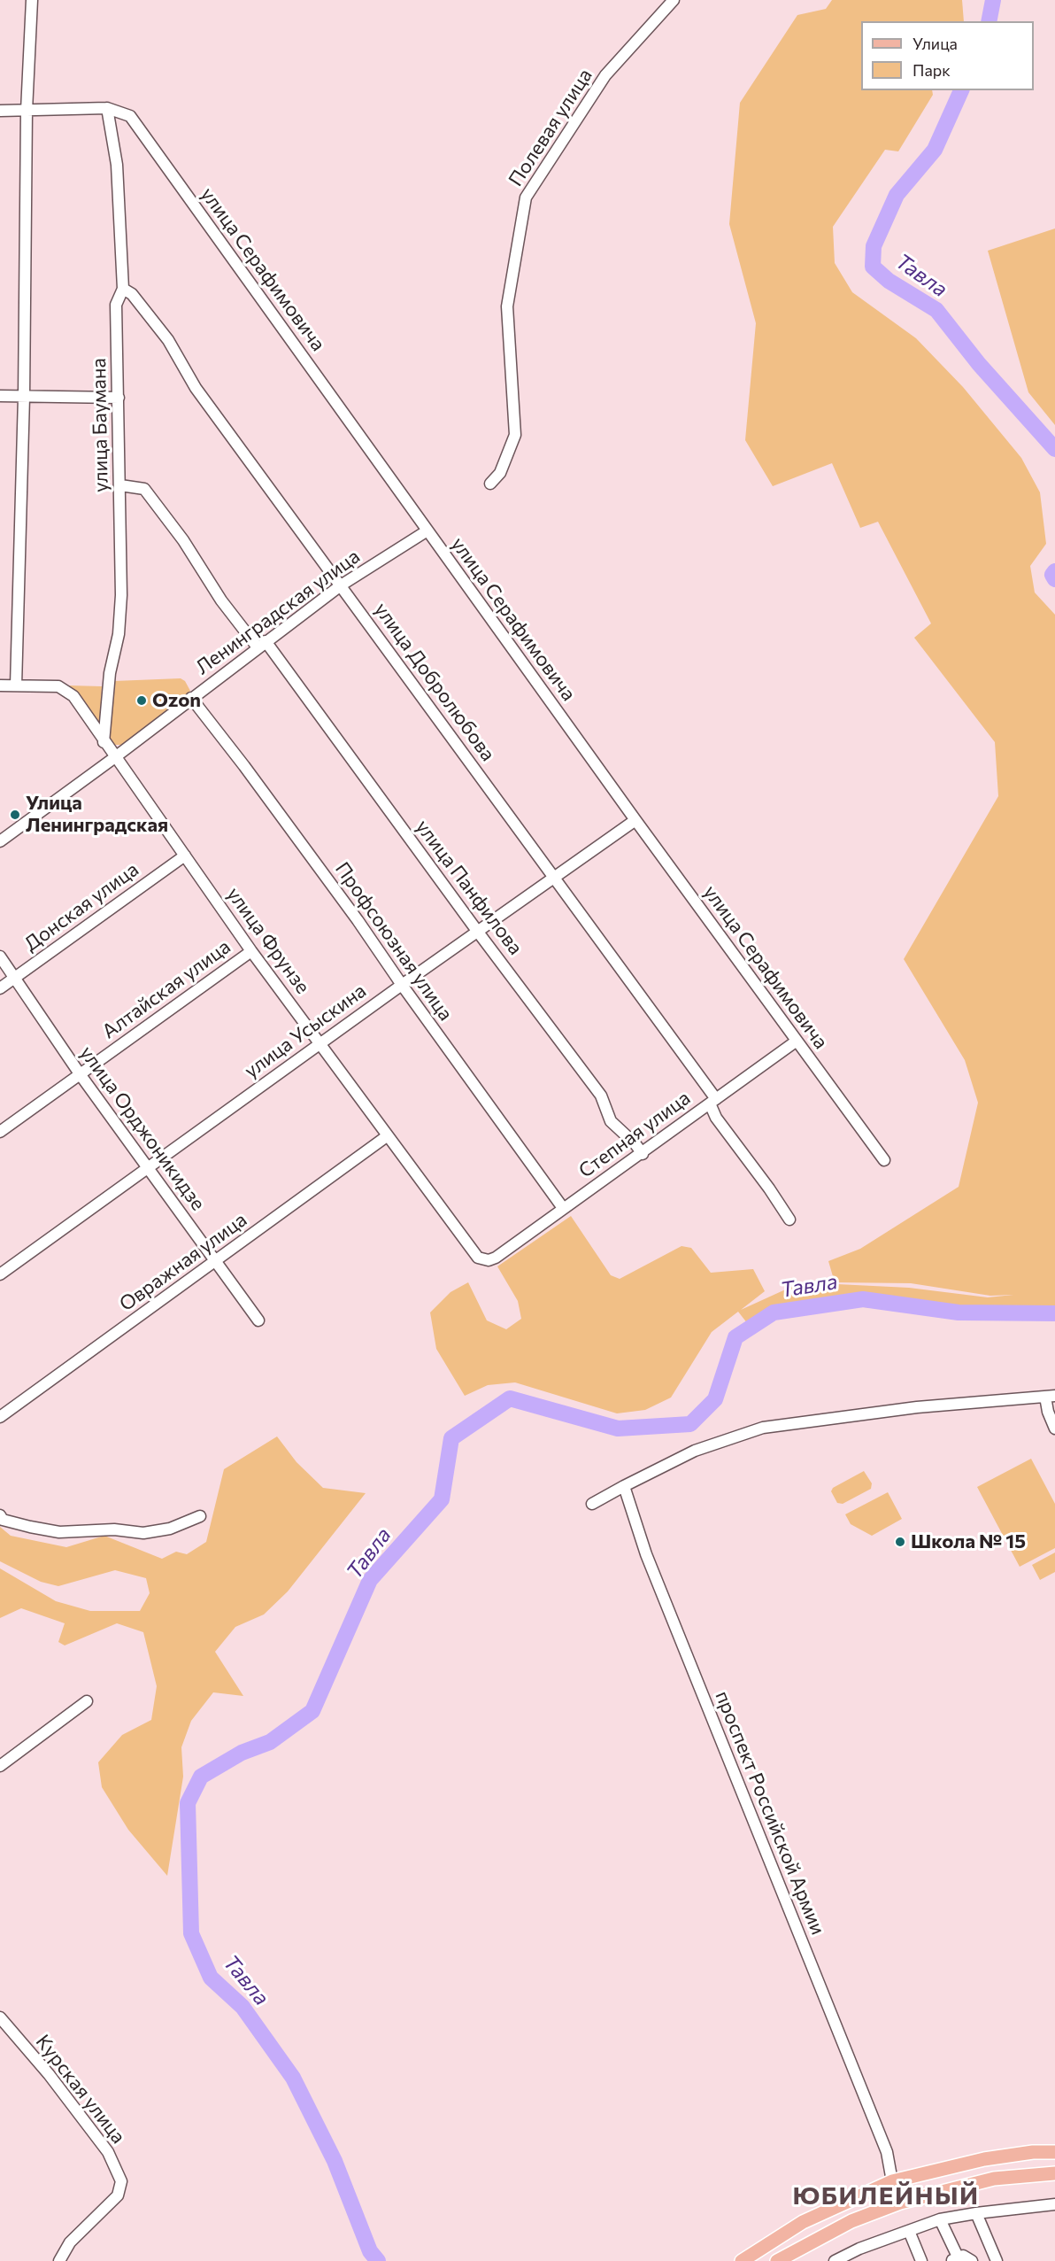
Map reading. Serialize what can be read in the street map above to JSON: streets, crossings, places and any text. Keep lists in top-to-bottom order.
{
  "streets": {
    "street": [
      "Полевая улица",
      "улица Серафимовича",
      "улица Баумана",
      "Ленинградская улица",
      "улица Добролюбова",
      "улица Панфилова",
      "Донская улица",
      "улица Фрунзе",
      "Профсоюзная улица",
      "Алтайская улица",
      "улица Усыскина",
      "улица Орджоникидзе",
      "Степная улица",
      "Овражная улица",
      "проспект Российской Армии",
      "Курская улица"
    ]
  },
  "crossings": [
    ["улица Серафимовича", "улица Баумана"],
    ["улица Серафимовича", "Ленинградская улица"],
    ["улица Серафимовича", "улица Усыскина"],
    ["улица Серафимовича", "Степная улица"],
    ["улица Баумана", "улица Добролюбова"],
    ["улица Баумана", "улица Панфилова"],
    ["улица Баумана", "улица Фрунзе"],
    ["Ленинградская улица", "улица Добролюбова"],
    ["Ленинградская улица", "улица Панфилова"],
    ["Ленинградская улица", "улица Фрунзе"],
    ["Ленинградская улица", "Профсоюзная улица"],
    ["улица Добролюбова", "улица Усыскина"],
    ["улица Добролюбова", "Степная улица"],
    ["улица Панфилова", "улица Усыскина"],
    ["улица Панфилова", "Степная улица"],
    ["Донская улица", "улица Фрунзе"],
    ["Донская улица", "улица Орджоникидзе"],
    ["улица Фрунзе", "Алтайская улица"],
    ["улица Фрунзе", "улица Усыскина"],
    ["улица Фрунзе", "Степная улица"],
    ["улица Фрунзе", "Овражная улица"],
    ["Профсоюзная улица", "улица Усыскина"],
    ["Профсоюзная улица", "Степная улица"],
    ["Алтайская улица", "улица Орджоникидзе"],
    ["улица Усыскина", "улица Орджоникидзе"],
    ["улица Орджоникидзе", "Овражная улица"]
  ],
  "districts": ["ЮБИЛЕЙНЫЙ"],
  "water": ["Тавла"],
  "places": ["Ozon", "Улица Ленинградская", "Школа № 15"],
  "legend": ["Улица", "Парк"]
}
